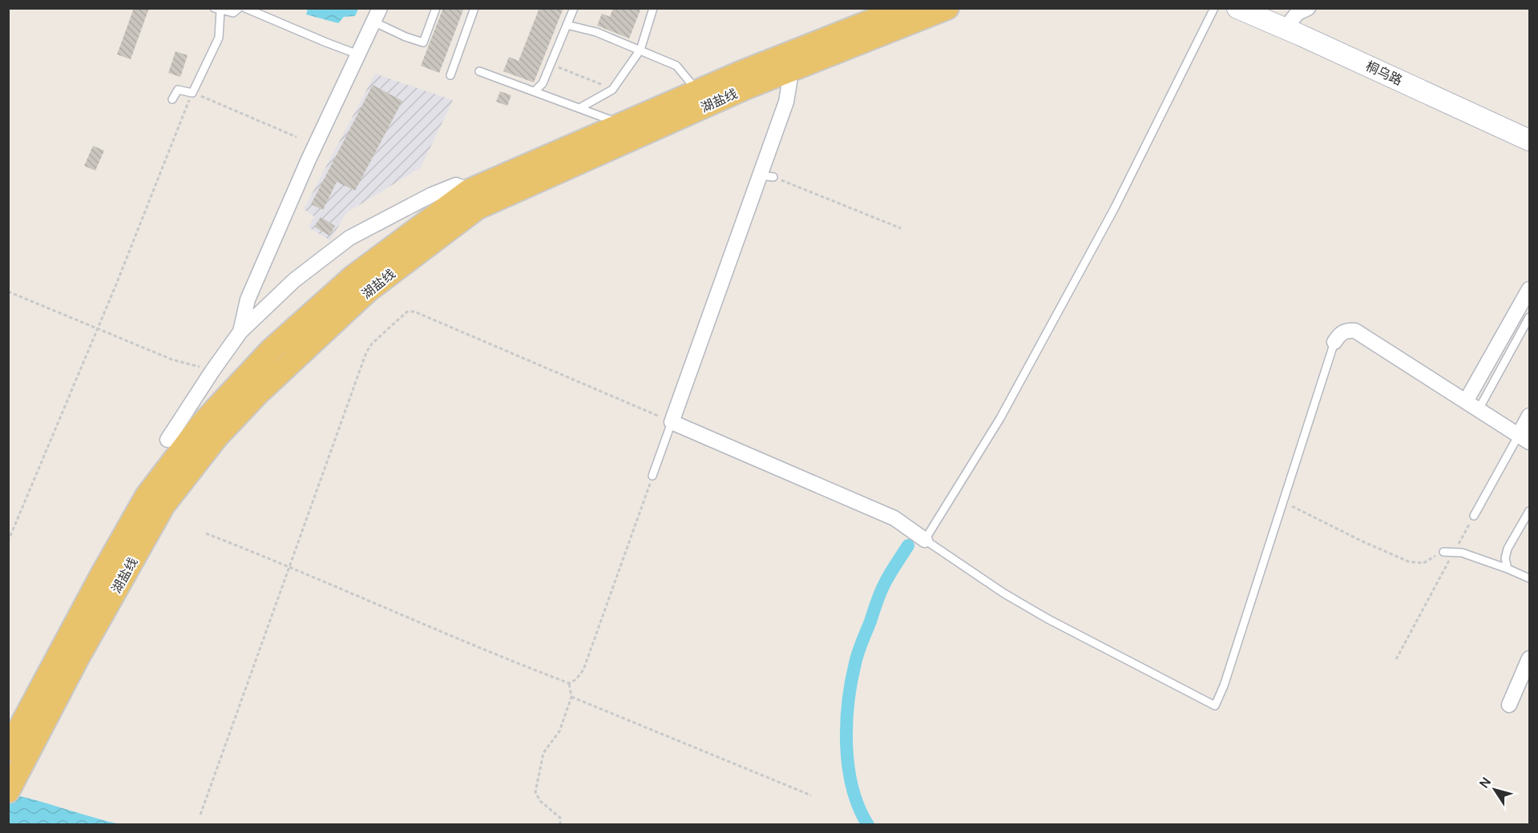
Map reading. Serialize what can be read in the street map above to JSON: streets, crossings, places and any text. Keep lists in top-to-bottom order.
{
  "streets": {
    "main road": ["湖盐线"],
    "street": ["桐乌路"]
  },
  "north": "top left"
}
